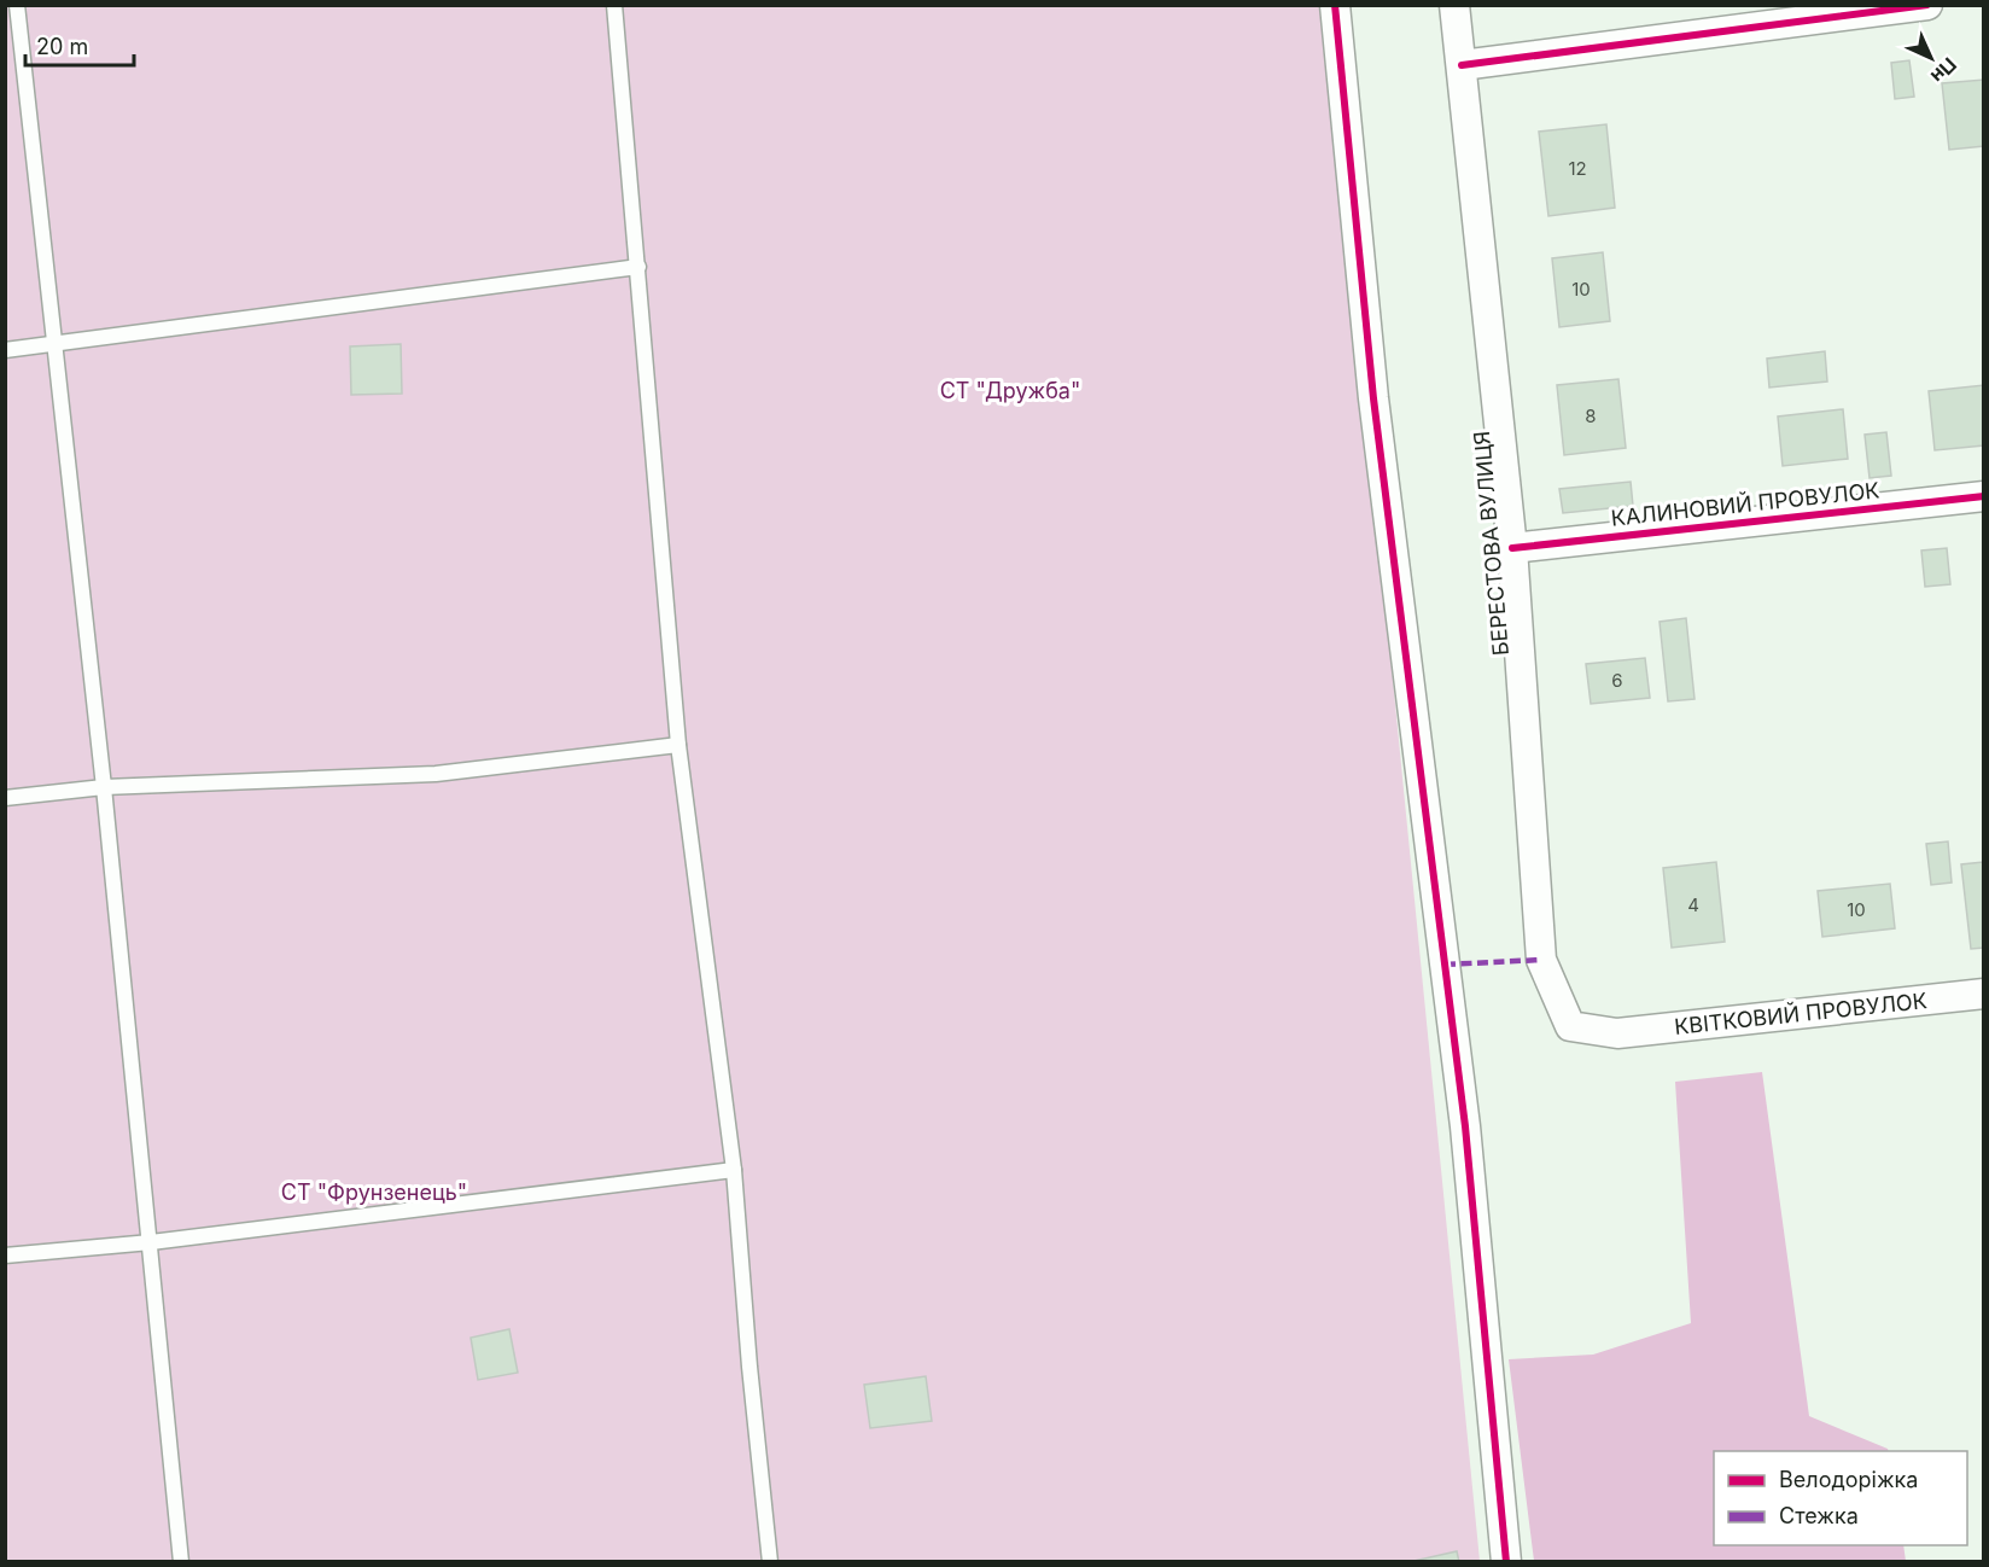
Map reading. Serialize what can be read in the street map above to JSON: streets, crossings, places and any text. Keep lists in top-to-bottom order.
{
  "streets": {
    "street": ["КАЛИНОВИЙ ПРОВУЛОК", "БЕРЕСТОВА ВУЛИЦЯ", "КВІТКОВИЙ ПРОВУЛОК"]
  },
  "crossings": [
    ["КАЛИНОВИЙ ПРОВУЛОК", "БЕРЕСТОВА ВУЛИЦЯ"],
    ["БЕРЕСТОВА ВУЛИЦЯ", "КВІТКОВИЙ ПРОВУЛОК"]
  ],
  "parks": ["СТ \"Дружба\"", "СТ \"Фрунзенець\""],
  "house_numbers": [
    "12",
    "10",
    "8",
    "6",
    "4",
    "10"
  ],
  "legend": ["Велодоріжка", "Стежка"],
  "scale_bar": "20 m",
  "north": "bottom right"
}
